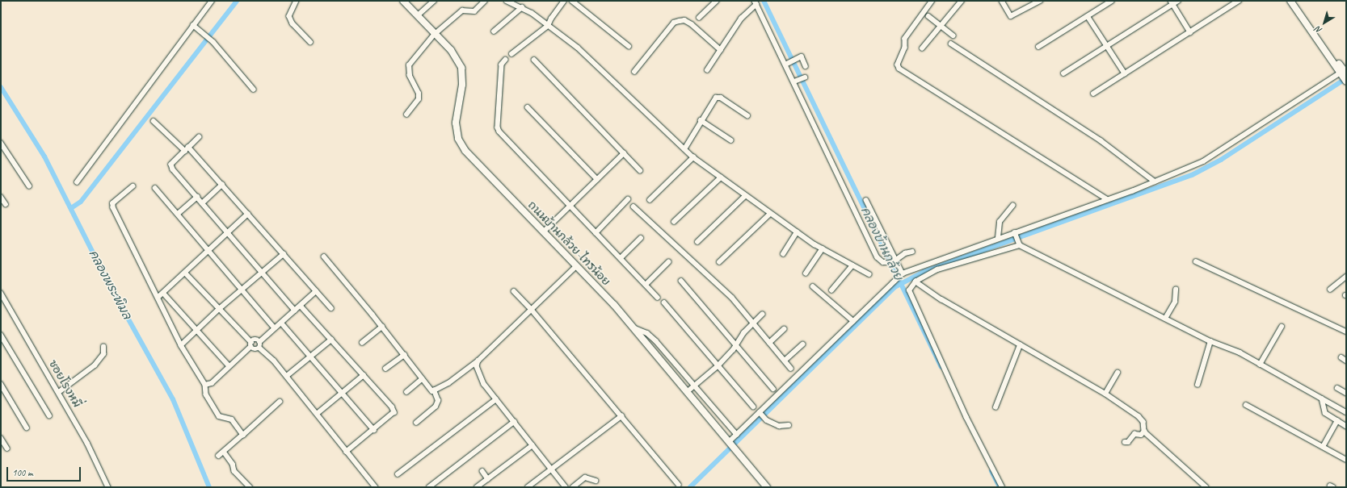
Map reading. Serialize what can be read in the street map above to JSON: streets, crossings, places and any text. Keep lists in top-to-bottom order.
{
  "streets": {
    "street": ["ถนนบ้านกล้วย-ไทรน้อย", "ซอยโรงหมี่"]
  },
  "water": ["คลองบ้านกล้วย", "คลองพระพิมล"],
  "scale_bar": "100 m",
  "north": "bottom left"
}
